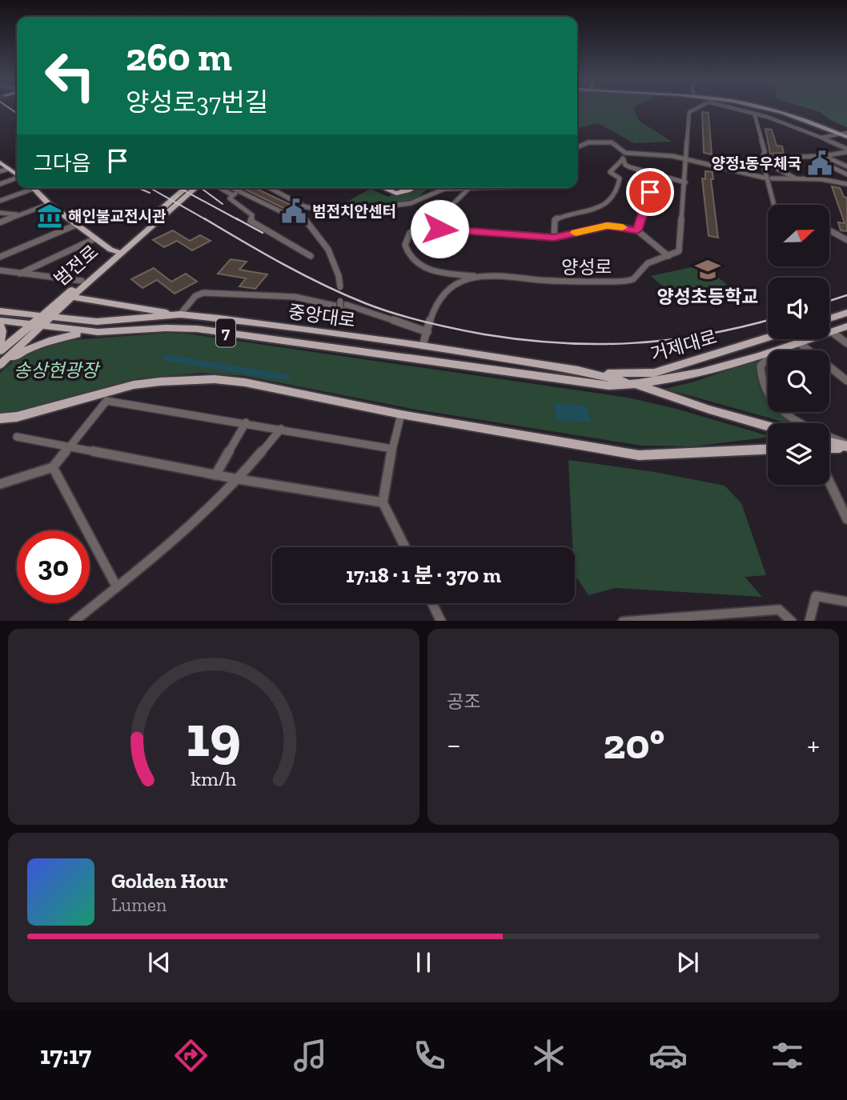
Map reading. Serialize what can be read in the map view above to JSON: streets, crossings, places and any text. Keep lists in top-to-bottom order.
{
  "streets": {
    "main road": [
      "범전로",
      "중앙대로",
      "7",
      "거제대로"
    ],
    "street": ["양성로"]
  },
  "crossings": [
    ["범전로", "중앙대로"],
    ["양성로", "중앙대로"],
    ["중앙대로", "거제대로"]
  ],
  "parks": ["송상현광장"],
  "places": {
    "public building": ["양정1동우체국", "범전치안센터"],
    "museum": ["해인불교전시관"],
    "school or university": ["양성초등학교"]
  },
  "north": "right",
  "page": {
    "turn": ["260 m", "양성로37번길"],
    "then": "그다음",
    "limit": "30",
    "trip": "17:18 · 1 분 · 370 m",
    "tile": "공조",
    "heat": ["−", "20°", "+"],
    "song": ["Golden Hour", "Lumen"],
    "tabs": "17:17",
    "gauge": ["19", "km/h"]
  }
}
